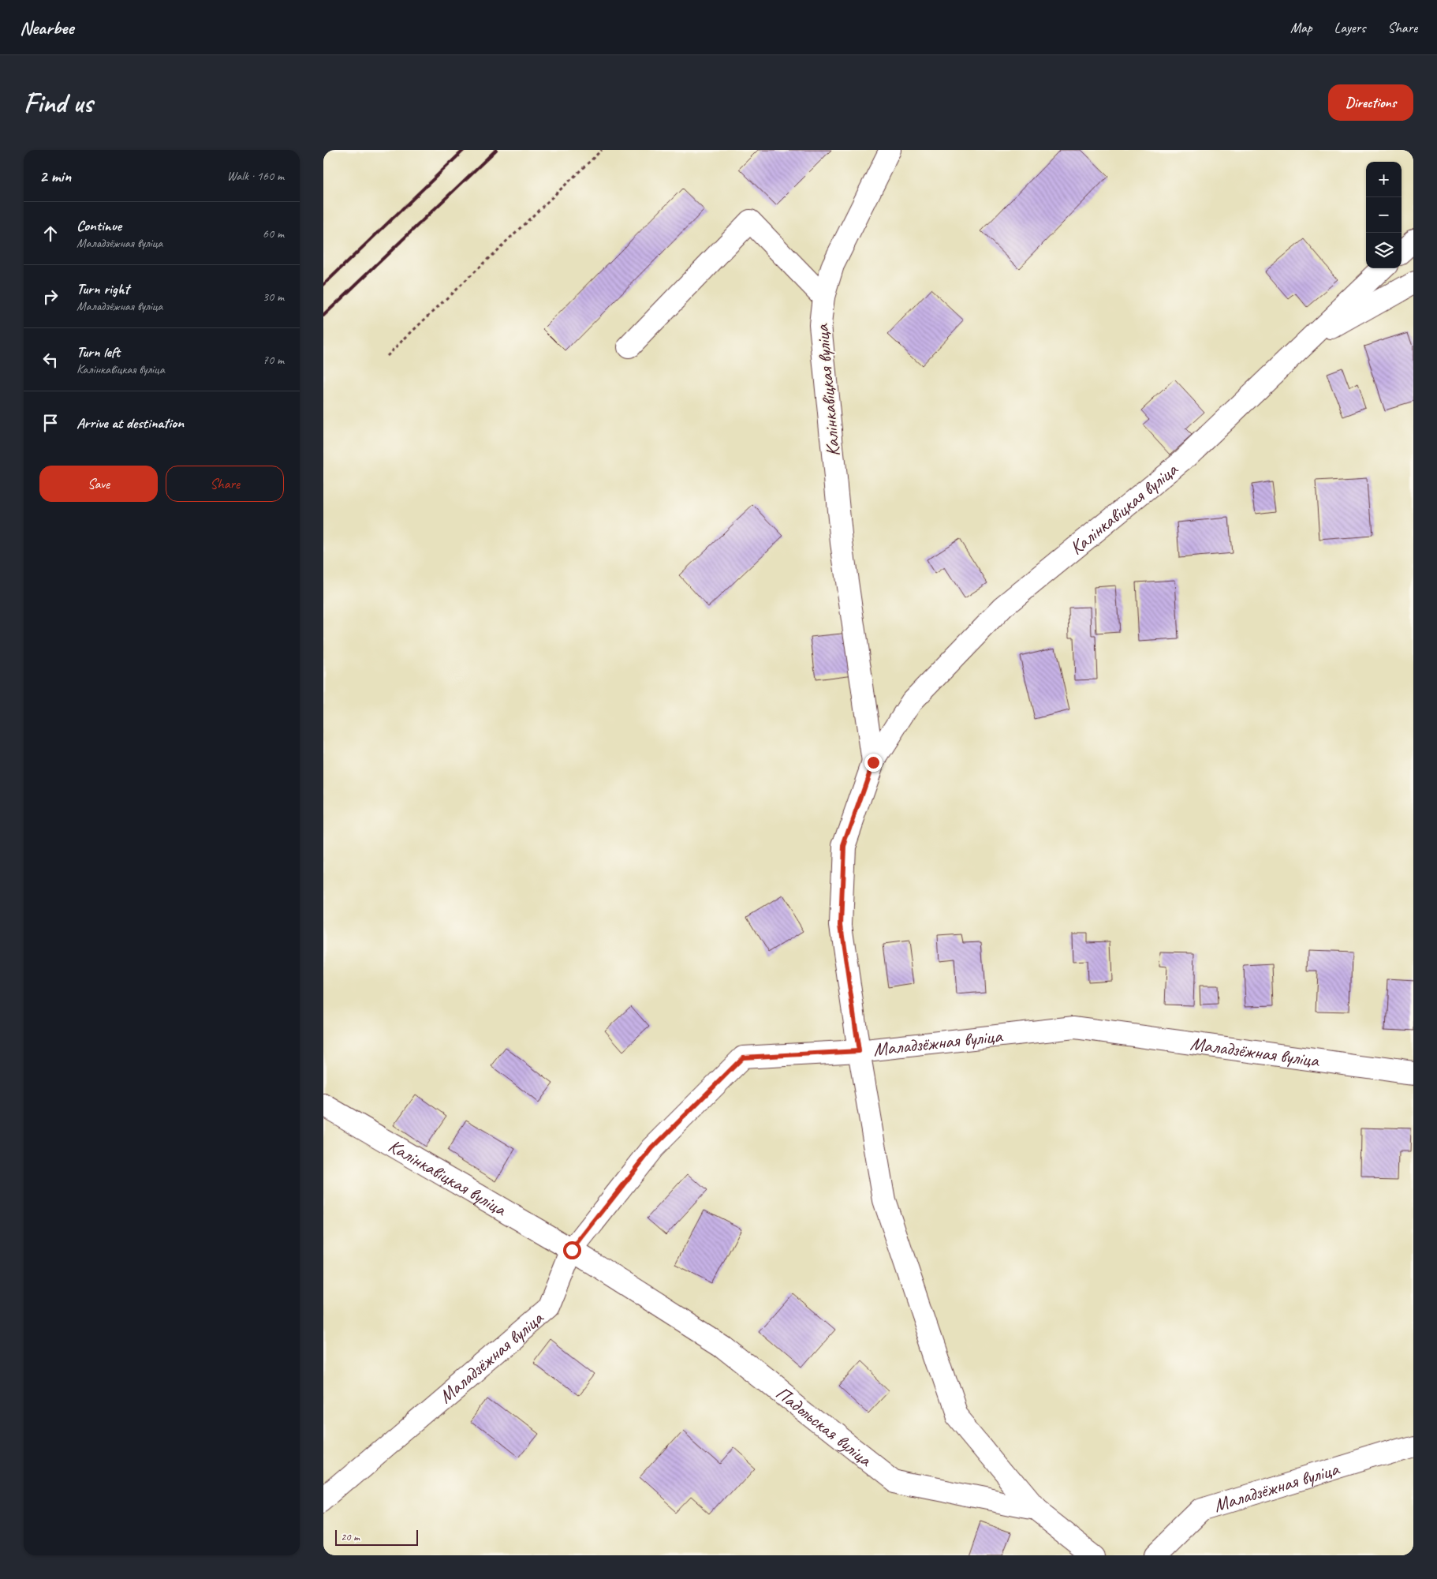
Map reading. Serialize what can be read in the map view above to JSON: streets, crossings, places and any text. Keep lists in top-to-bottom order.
{
  "streets": {
    "street": ["Калінкавіцкая вуліца", "Маладзёжная вуліца", "Падольская вуліца"]
  },
  "crossings": [
    ["Калінкавіцкая вуліца", "Маладзёжная вуліца"],
    ["Калінкавіцкая вуліца", "Падольская вуліца"],
    ["Маладзёжная вуліца", "Падольская вуліца"]
  ],
  "scale_bar": "20 m",
  "page": {
    "header": "Nearbee",
    "nav": ["Map", "Layers", "Share"],
    "buttons": [
      "Directions",
      ["Save", "Share"]
    ],
    "title": "Find us",
    "heading": ["2 min", "Walk · 160 m"],
    "map_buttons": ["+", "−"],
    "list": [
      ["Continue", "Маладзёжная вуліца", "60 m"],
      ["Turn right", "Маладзёжная вуліца", "30 m"],
      ["Turn left", "Калінкавіцкая вуліца", "70 m"],
      "Arrive at destination"
    ],
    "scale": "20 m"
  }
}
